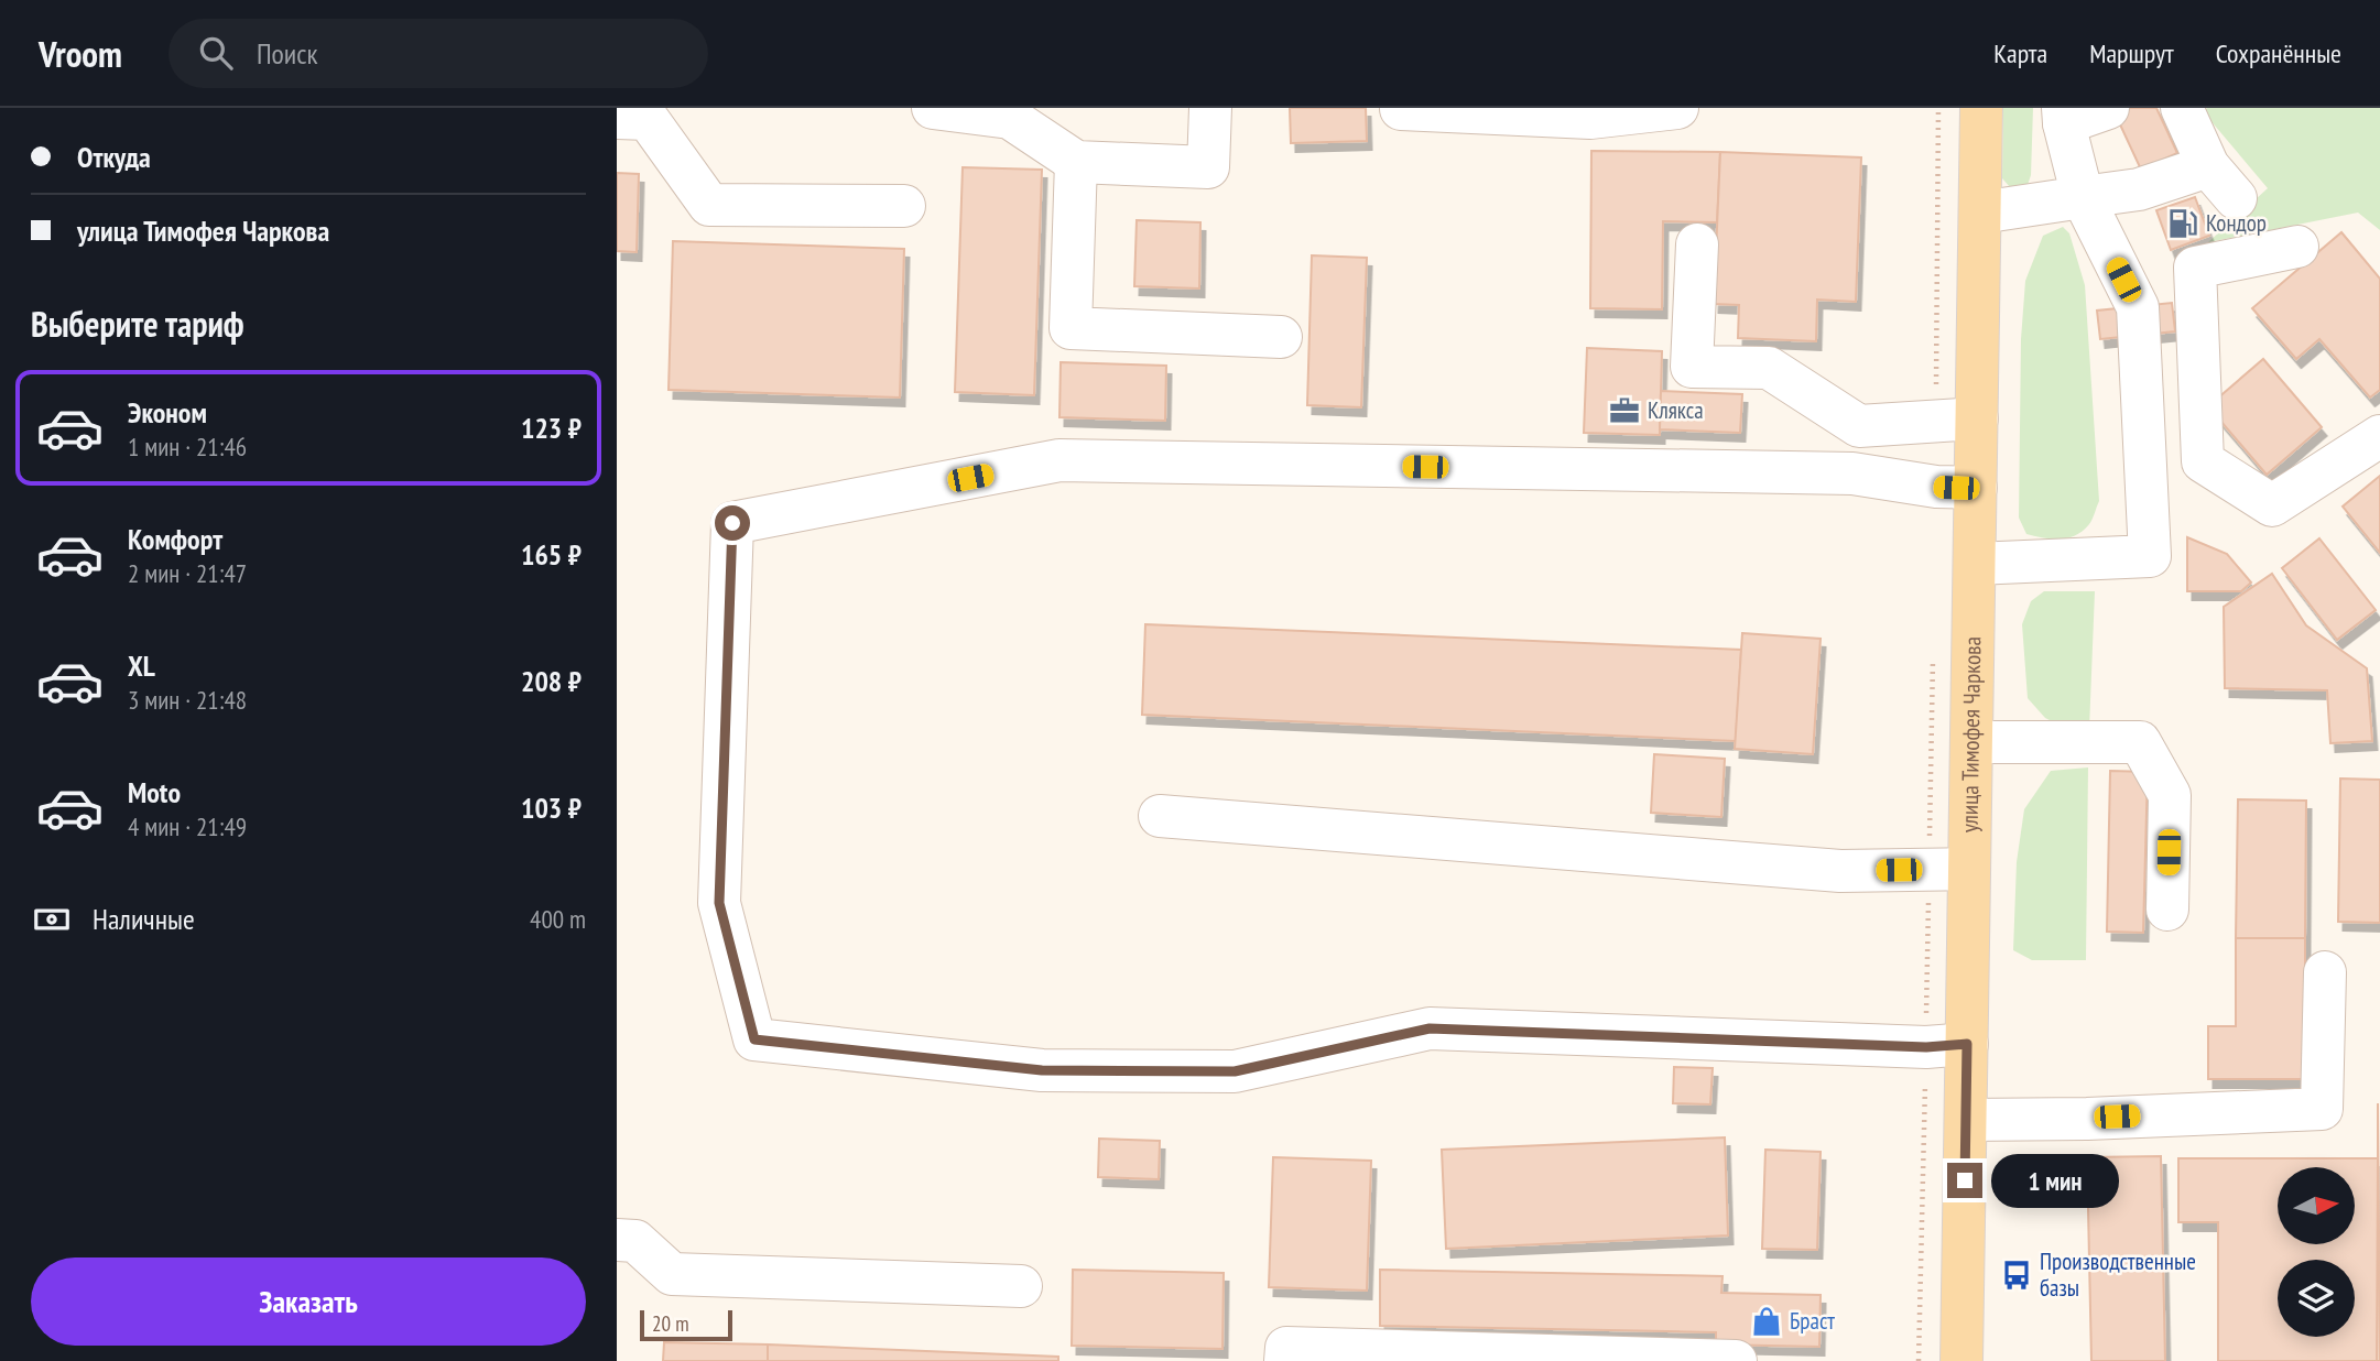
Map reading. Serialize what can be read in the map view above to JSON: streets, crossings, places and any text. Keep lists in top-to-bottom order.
{
  "streets": {
    "main road": ["улица Тимофея Чаркова"]
  },
  "places": {
    "fuel station": ["Кондор"],
    "office": ["Клякса"],
    "bus stop": ["Производственные базы"],
    "shop": ["Браст"]
  },
  "scale_bar": "20 m",
  "north": "right",
  "page": {
    "header": "Vroom",
    "search": "Поиск",
    "nav": ["Карта", "Маршрут", "Сохранённые"],
    "banner": ["Откуда", "улица Тимофея Чаркова"],
    "heading": "Выберите тариф",
    "list": [
      {
        "name": "Эконом",
        "note": "1 мин · 21:46",
        "value": "123 ₽"
      },
      {
        "name": "Комфорт",
        "note": "2 мин · 21:47",
        "value": "165 ₽"
      },
      {
        "name": "XL",
        "note": "3 мин · 21:48",
        "value": "208 ₽"
      },
      {
        "name": "Moto",
        "note": "4 мин · 21:49",
        "value": "103 ₽"
      }
    ],
    "pay": ["Наличные", "400 m"],
    "bubble": "1 мин",
    "buttons": "Заказать",
    "scale": "20 m"
  }
}
